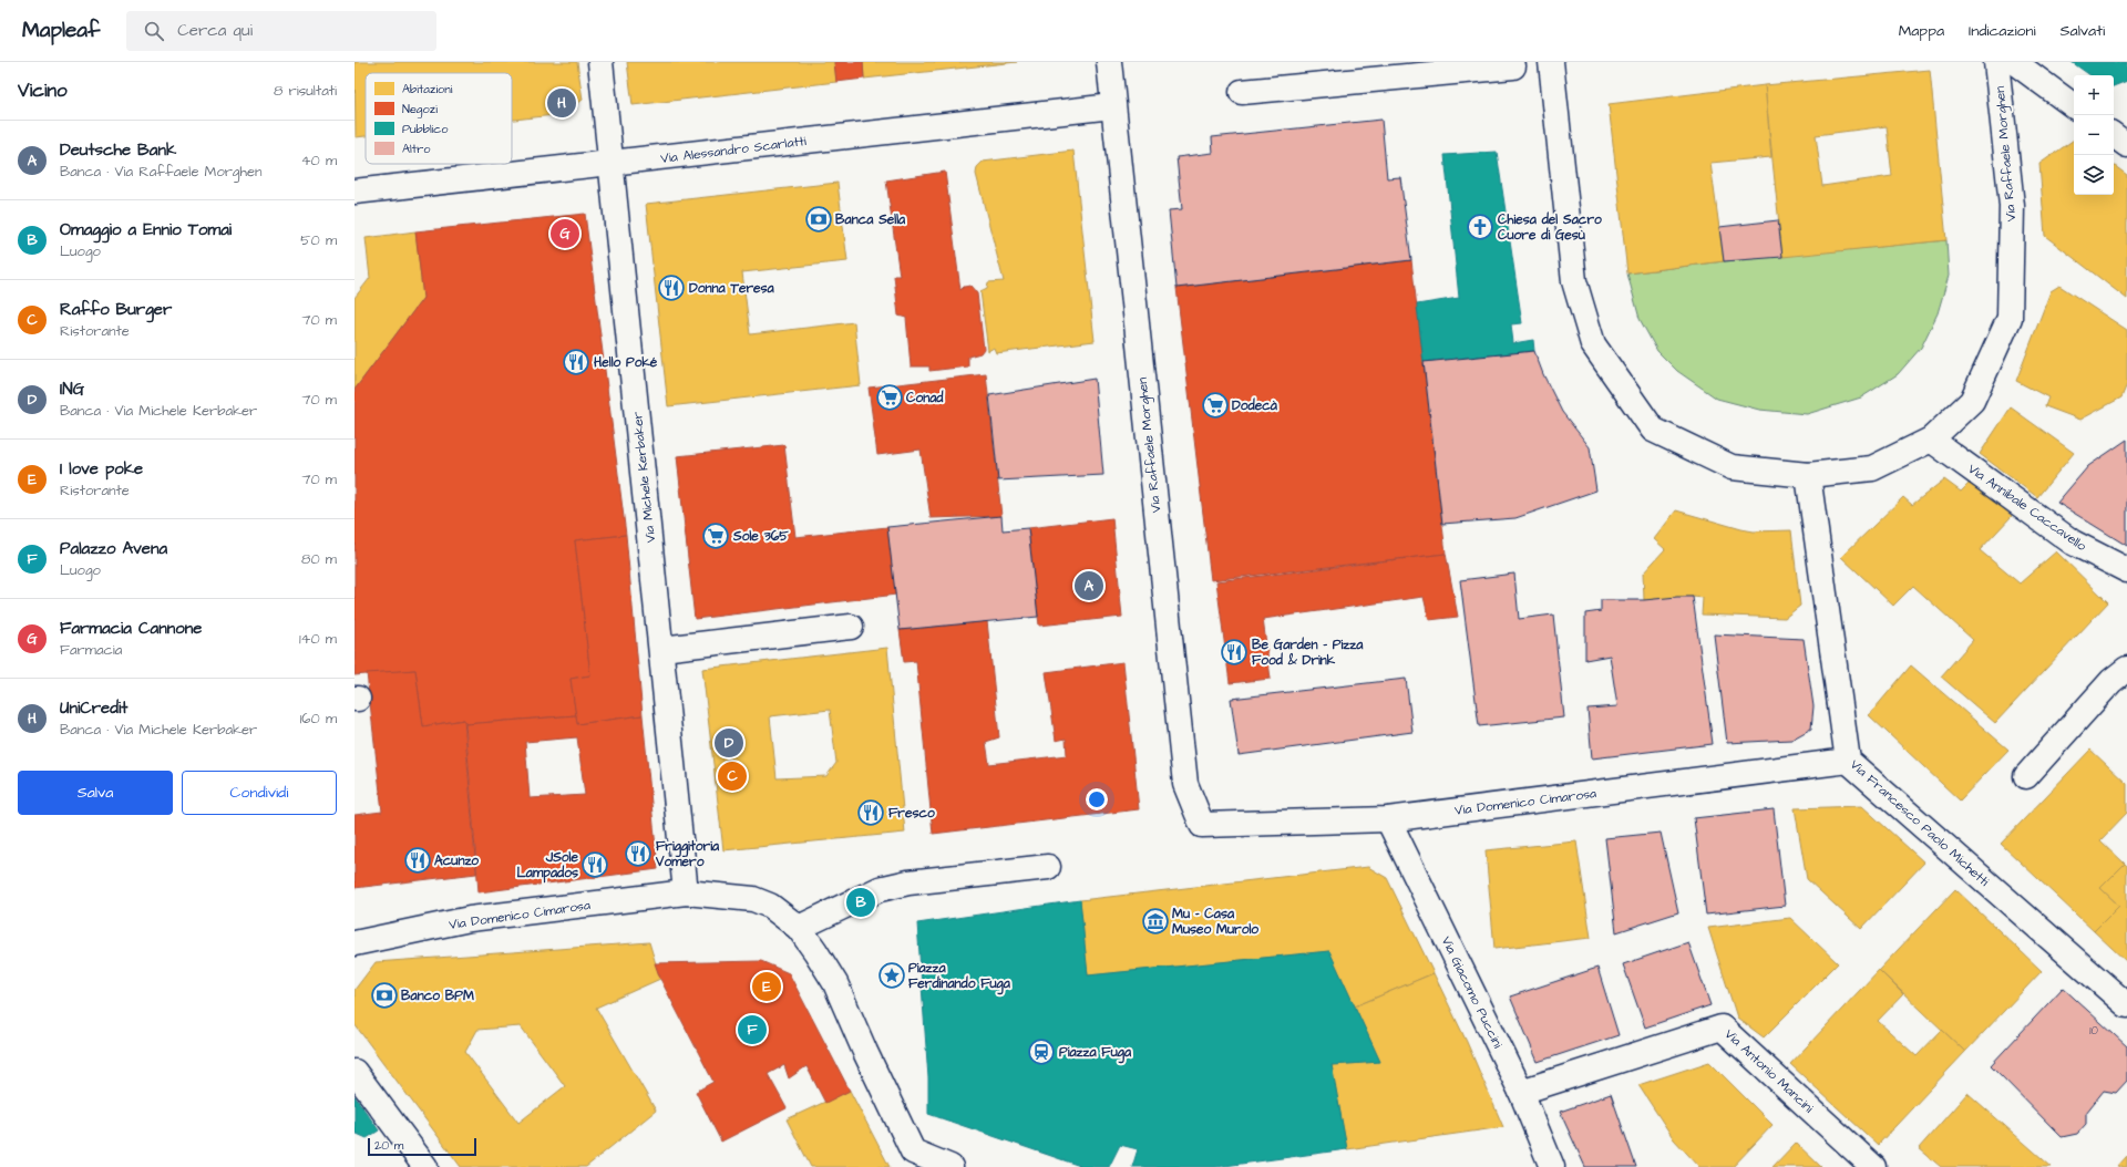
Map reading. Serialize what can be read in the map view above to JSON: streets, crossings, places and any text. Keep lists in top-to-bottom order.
{
  "streets": {
    "street": [
      "Via Alessandro Scarlatti",
      "Via Raffaele Morghen",
      "Via Michele Kerbaker",
      "Via Annibale Caccavello",
      "Via Domenico Cimarosa",
      "Via Francesco Paolo Michetti",
      "Via Giacomo Puccini",
      "Via Antonio Mancini"
    ]
  },
  "crossings": [
    ["Via Alessandro Scarlatti", "Via Raffaele Morghen"],
    ["Via Alessandro Scarlatti", "Via Michele Kerbaker"],
    ["Via Raffaele Morghen", "Via Annibale Caccavello"],
    ["Via Raffaele Morghen", "Via Domenico Cimarosa"],
    ["Via Raffaele Morghen", "Via Francesco Paolo Michetti"],
    ["Via Michele Kerbaker", "Via Domenico Cimarosa"],
    ["Via Domenico Cimarosa", "Via Francesco Paolo Michetti"],
    ["Via Domenico Cimarosa", "Via Giacomo Puccini"],
    ["Via Giacomo Puccini", "Via Antonio Mancini"]
  ],
  "places": {
    "bank": ["Banca Sella", "Banco BPM"],
    "church": ["Chiesa del Sacro Cuore di Gesù"],
    "restaurant": [
      "Donna Teresa",
      "Hello Poké",
      "Be Garden - Pizza Food & Drink",
      "Fresco",
      "Friggitoria Vomero",
      "Acunzo",
      "JSole Lampados"
    ],
    "supermarket": ["Conad", "Dodecà", "Sole 365"],
    "museum": ["Mu - Casa Museo Murolo"],
    "place": ["Piazza Ferdinando Fuga"],
    "station": ["Piazza Fuga"]
  },
  "house_numbers": ["10"],
  "legend": [
    "Abitazioni",
    "Negozi",
    "Pubblico",
    "Altro"
  ],
  "scale_bar": "20 m",
  "page": {
    "header": "Mapleaf",
    "search": "Cerca qui",
    "nav": ["Mappa", "Indicazioni", "Salvati"],
    "heading": ["Vicino", "8 risultati"],
    "map_buttons": ["+", "−"],
    "pins": [
      "H",
      "G",
      "A",
      "D",
      "C",
      "B",
      "E",
      "F"
    ],
    "list": [
      {
        "mark": "A",
        "name": "Deutsche Bank",
        "note": "Banca · Via Raffaele Morghen",
        "value": "40 m"
      },
      {
        "mark": "B",
        "name": "Omaggio a Ennio Tomai",
        "note": "Luogo",
        "value": "50 m"
      },
      {
        "mark": "C",
        "name": "Raffo Burger",
        "note": "Ristorante",
        "value": "70 m"
      },
      {
        "mark": "D",
        "name": "ING",
        "note": "Banca · Via Michele Kerbaker",
        "value": "70 m"
      },
      {
        "mark": "E",
        "name": "I love poke",
        "note": "Ristorante",
        "value": "70 m"
      },
      {
        "mark": "F",
        "name": "Palazzo Avena",
        "note": "Luogo",
        "value": "80 m"
      },
      {
        "mark": "G",
        "name": "Farmacia Cannone",
        "note": "Farmacia",
        "value": "140 m"
      },
      {
        "mark": "H",
        "name": "UniCredit",
        "note": "Banca · Via Michele Kerbaker",
        "value": "160 m"
      }
    ],
    "buttons": ["Salva", "Condividi"],
    "scale": "20 m"
  }
}
